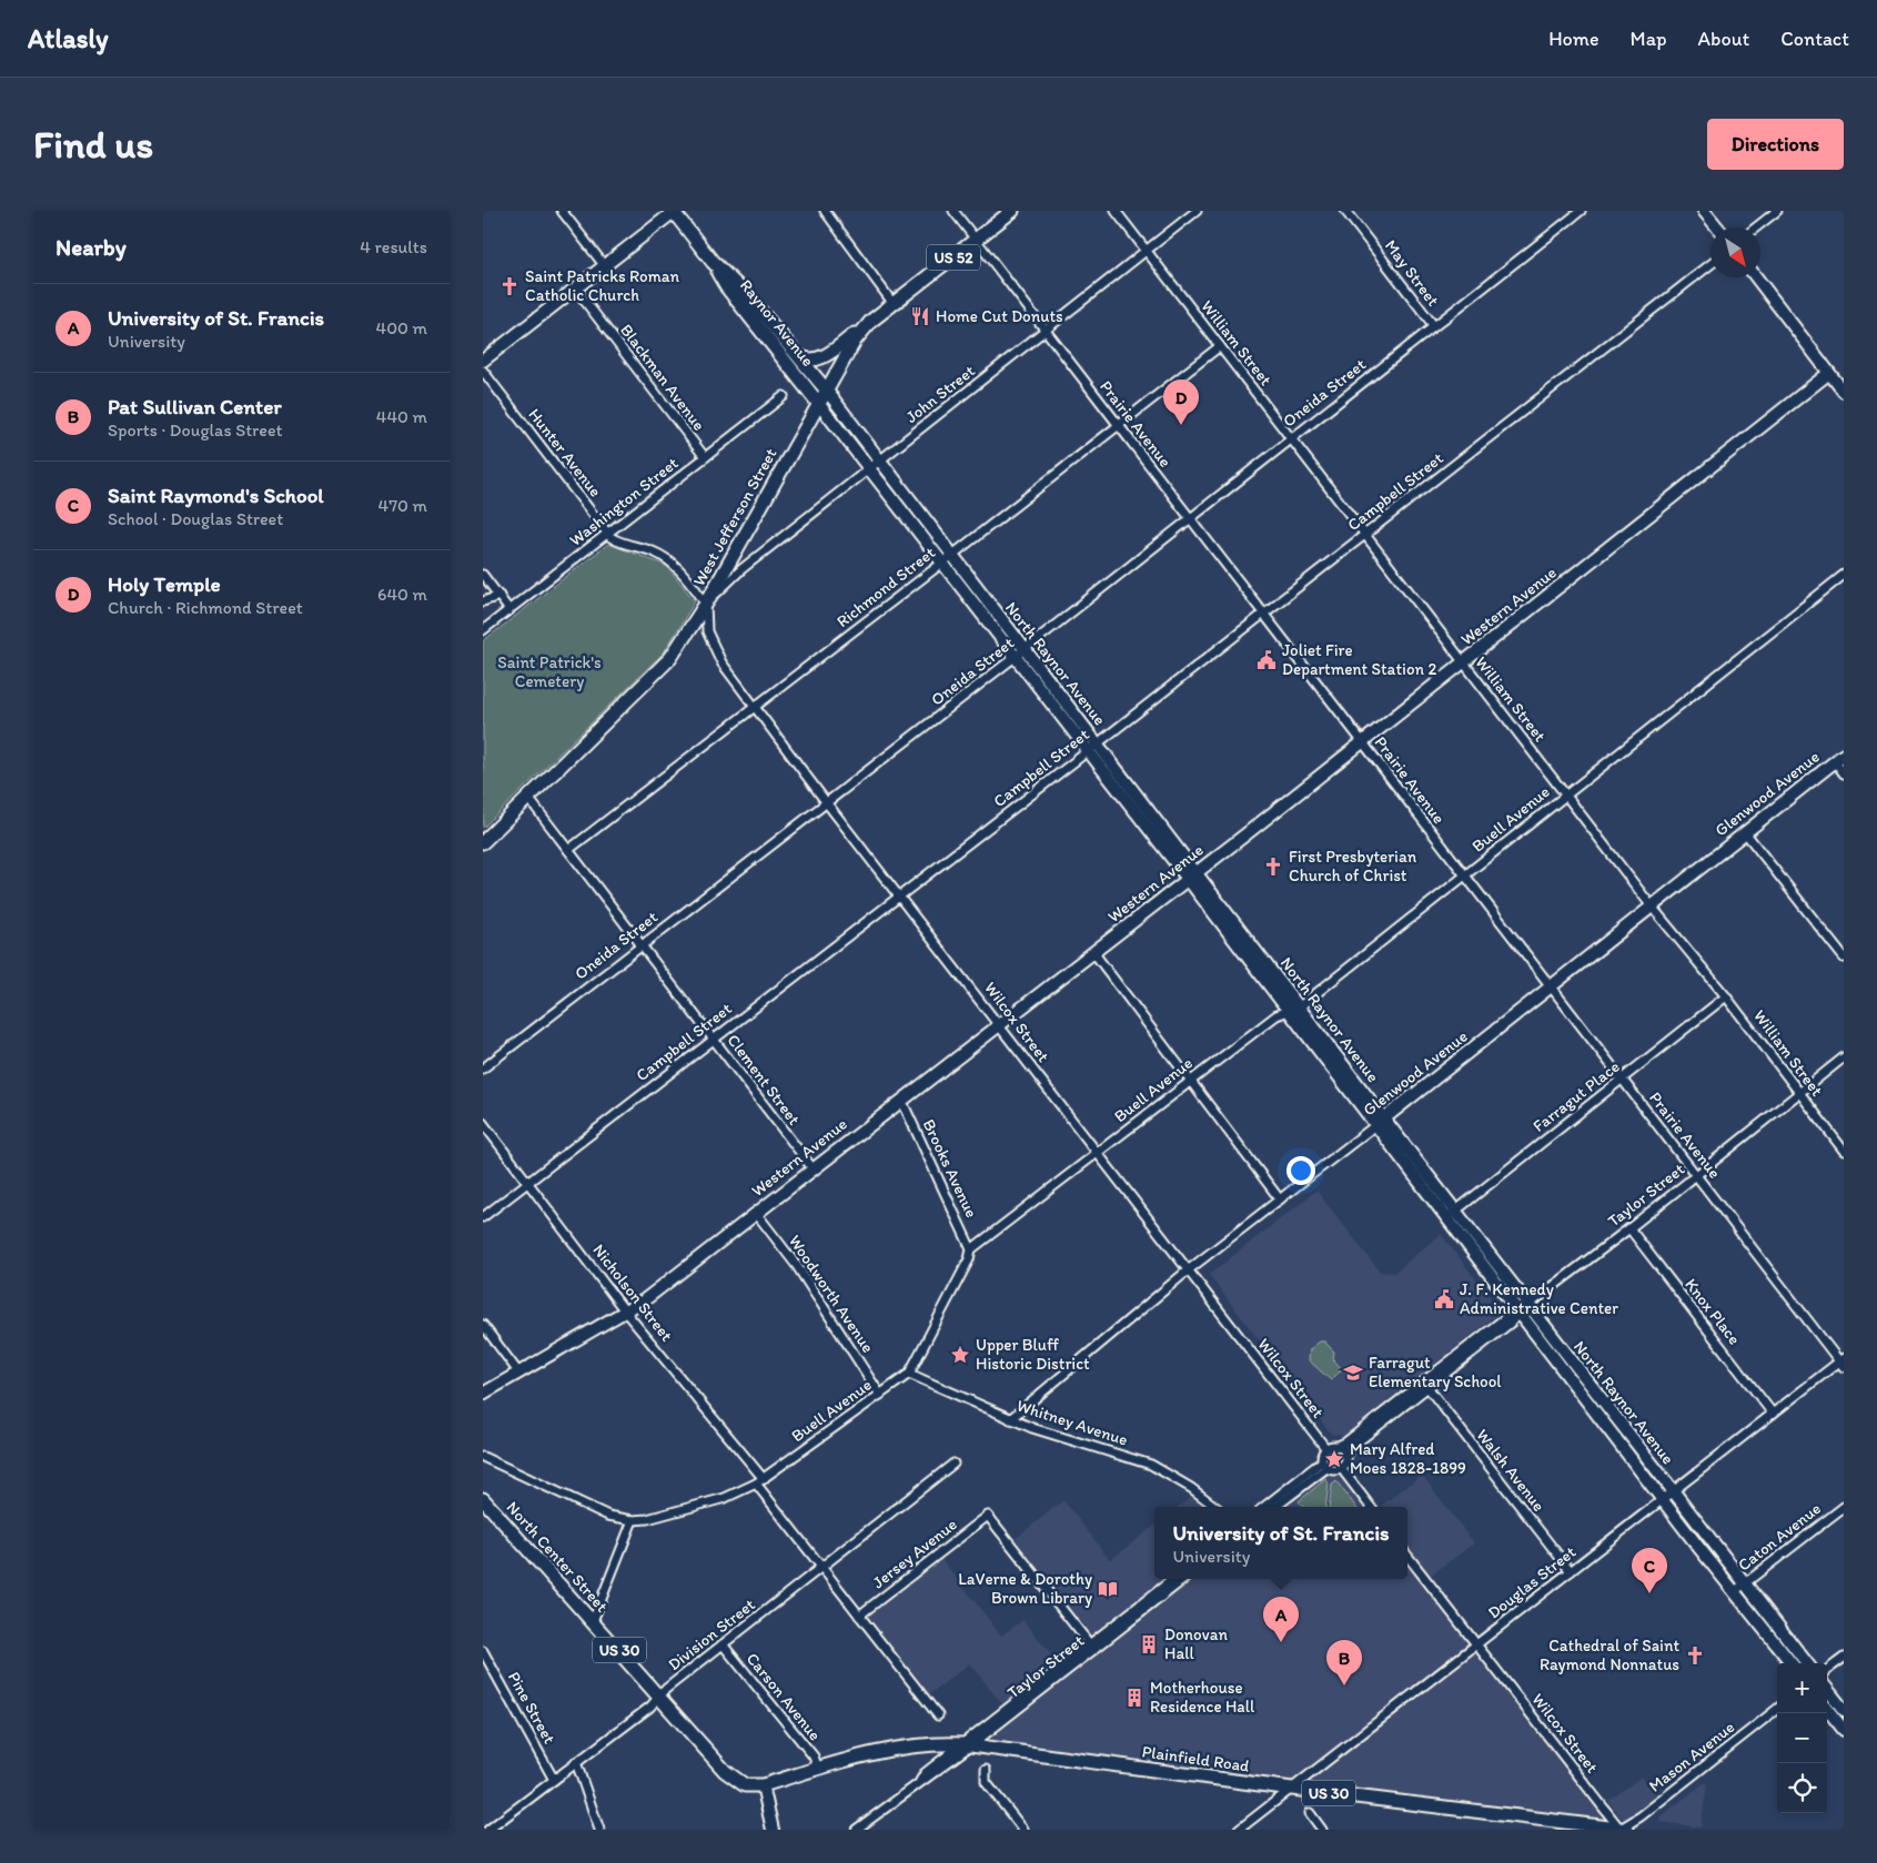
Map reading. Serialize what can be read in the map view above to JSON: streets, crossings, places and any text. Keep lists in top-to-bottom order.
{
  "streets": {
    "main road": [
      "US 52",
      "Raynor Avenue",
      "West Jefferson Street",
      "Western Avenue",
      "North Raynor Avenue",
      "Glenwood Avenue",
      "North Center Street",
      "US 30",
      "Plainfield Road"
    ],
    "street": [
      "May Street",
      "William Street",
      "Blackman Avenue",
      "Oneida Street",
      "John Street",
      "Prairie Avenue",
      "Hunter Avenue",
      "Campbell Street",
      "Washington Street",
      "Richmond Street",
      "Buell Avenue",
      "Wilcox Street",
      "Clement Street",
      "Farragut Place",
      "Brooks Avenue",
      "Taylor Street",
      "Nicholson Street",
      "Woodworth Avenue",
      "Knox Place",
      "Whitney Avenue",
      "Walsh Avenue",
      "Caton Avenue",
      "Jersey Avenue",
      "Douglas Street",
      "Division Street",
      "Carson Avenue",
      "Pine Street",
      "Mason Avenue"
    ]
  },
  "crossings": [
    ["US 52", "Raynor Avenue"],
    ["US 52", "West Jefferson Street"],
    ["May Street", "Oneida Street"],
    ["Raynor Avenue", "West Jefferson Street"],
    ["Raynor Avenue", "North Raynor Avenue"],
    ["William Street", "Oneida Street"],
    ["William Street", "John Street"],
    ["William Street", "Campbell Street"],
    ["William Street", "Richmond Street"],
    ["William Street", "Western Avenue"],
    ["William Street", "Glenwood Avenue"],
    ["William Street", "Buell Avenue"],
    ["William Street", "Farragut Place"],
    ["William Street", "Taylor Street"],
    ["Blackman Avenue", "Washington Street"],
    ["Oneida Street", "Prairie Avenue"],
    ["Oneida Street", "North Raynor Avenue"],
    ["Oneida Street", "Wilcox Street"],
    ["Oneida Street", "Clement Street"],
    ["John Street", "Prairie Avenue"],
    ["John Street", "Hunter Avenue"],
    ["John Street", "West Jefferson Street"],
    ["John Street", "North Raynor Avenue"],
    ["John Street", "Wilcox Street"],
    ["Prairie Avenue", "Campbell Street"],
    ["Prairie Avenue", "West Jefferson Street"],
    ["Prairie Avenue", "Richmond Street"],
    ["Prairie Avenue", "Western Avenue"],
    ["Prairie Avenue", "Glenwood Avenue"],
    ["Prairie Avenue", "Buell Avenue"],
    ["Prairie Avenue", "Farragut Place"],
    ["Prairie Avenue", "Taylor Street"],
    ["Prairie Avenue", "Douglas Street"],
    ["Hunter Avenue", "Washington Street"],
    ["Hunter Avenue", "West Jefferson Street"],
    ["Hunter Avenue", "Wilcox Street"],
    ["Campbell Street", "North Raynor Avenue"],
    ["Campbell Street", "Wilcox Street"],
    ["Campbell Street", "Clement Street"],
    ["Campbell Street", "Nicholson Street"],
    ["West Jefferson Street", "North Raynor Avenue"],
    ["West Jefferson Street", "Wilcox Street"],
    ["West Jefferson Street", "Clement Street"],
    ["Richmond Street", "North Raynor Avenue"],
    ["Richmond Street", "Wilcox Street"],
    ["Richmond Street", "Clement Street"],
    ["Western Avenue", "North Raynor Avenue"],
    ["Western Avenue", "Wilcox Street"],
    ["Western Avenue", "Clement Street"],
    ["Western Avenue", "Brooks Avenue"],
    ["Western Avenue", "Nicholson Street"],
    ["Western Avenue", "Woodworth Avenue"],
    ["North Raynor Avenue", "Glenwood Avenue"],
    ["North Raynor Avenue", "Buell Avenue"],
    ["North Raynor Avenue", "Farragut Place"],
    ["North Raynor Avenue", "Taylor Street"],
    ["North Raynor Avenue", "Caton Avenue"],
    ["North Raynor Avenue", "Douglas Street"],
    ["Glenwood Avenue", "Wilcox Street"],
    ["Glenwood Avenue", "Whitney Avenue"],
    ["Buell Avenue", "Wilcox Street"],
    ["Buell Avenue", "Brooks Avenue"],
    ["Buell Avenue", "Nicholson Street"],
    ["Buell Avenue", "Woodworth Avenue"],
    ["Buell Avenue", "Whitney Avenue"],
    ["Wilcox Street", "Taylor Street"],
    ["Wilcox Street", "Douglas Street"],
    ["Wilcox Street", "Mason Avenue"],
    ["Wilcox Street", "Plainfield Road"],
    ["Taylor Street", "Knox Place"],
    ["Taylor Street", "Walsh Avenue"],
    ["Taylor Street", "Jersey Avenue"],
    ["Taylor Street", "Plainfield Road"],
    ["Knox Place", "Douglas Street"],
    ["Walsh Avenue", "Douglas Street"],
    ["North Center Street", "Division Street"],
    ["North Center Street", "Plainfield Road"],
    ["Douglas Street", "Plainfield Road"],
    ["Division Street", "Carson Avenue"],
    ["Division Street", "Pine Street"],
    ["Carson Avenue", "Plainfield Road"],
    ["Mason Avenue", "Plainfield Road"]
  ],
  "parks": ["Saint Patrick's Cemetery"],
  "places": {
    "church": ["Saint Patricks Roman Catholic Church", "First Presbyterian Church of Christ", "Cathedral of Saint Raymond Nonnatus"],
    "restaurant": ["Home Cut Donuts"],
    "public building": ["Joliet Fire Department Station 2", "J. F. Kennedy Administrative Center"],
    "place": ["Upper Bluff Historic District", "Mary Alfred Moes 1828-1899"],
    "school or university": ["Farragut Elementary School"],
    "library": ["LaVerne & Dorothy Brown Library"],
    "building": ["Donovan Hall", "Motherhouse Residence Hall"]
  },
  "north": "bottom right",
  "page": {
    "header": "Atlasly",
    "nav": [
      "Home",
      "Map",
      "About",
      "Contact"
    ],
    "buttons": "Directions",
    "title": "Find us",
    "heading": ["Nearby", "4 results"],
    "list": [
      {
        "mark": "A",
        "name": "University of St. Francis",
        "note": "University",
        "value": "400 m"
      },
      {
        "mark": "B",
        "name": "Pat Sullivan Center",
        "note": "Sports · Douglas Street",
        "value": "440 m"
      },
      {
        "mark": "C",
        "name": "Saint Raymond's School",
        "note": "School · Douglas Street",
        "value": "470 m"
      },
      {
        "mark": "D",
        "name": "Holy Temple",
        "note": "Church · Richmond Street",
        "value": "640 m"
      }
    ],
    "pins": [
      "D",
      "C",
      "A",
      "B"
    ],
    "popup": ["University of St. Francis", "University"],
    "map_buttons": ["+", "−"]
  }
}
